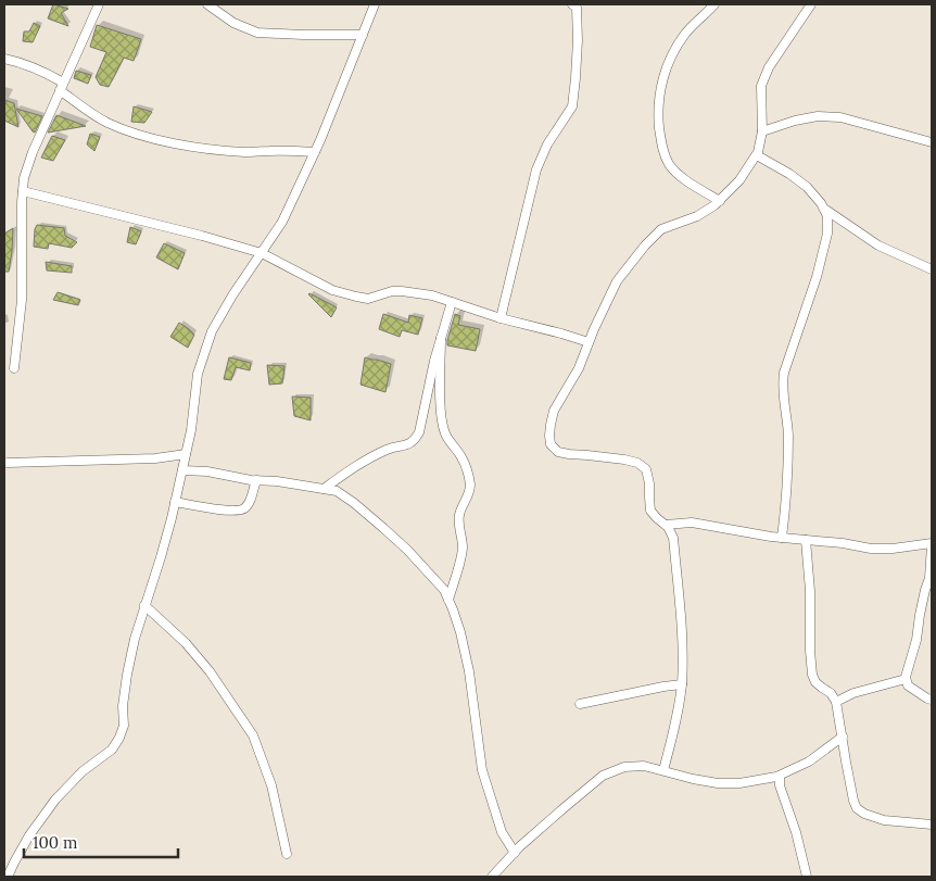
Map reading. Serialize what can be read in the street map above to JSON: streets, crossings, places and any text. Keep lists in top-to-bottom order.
{
  "scale_bar": "100 m"
}
